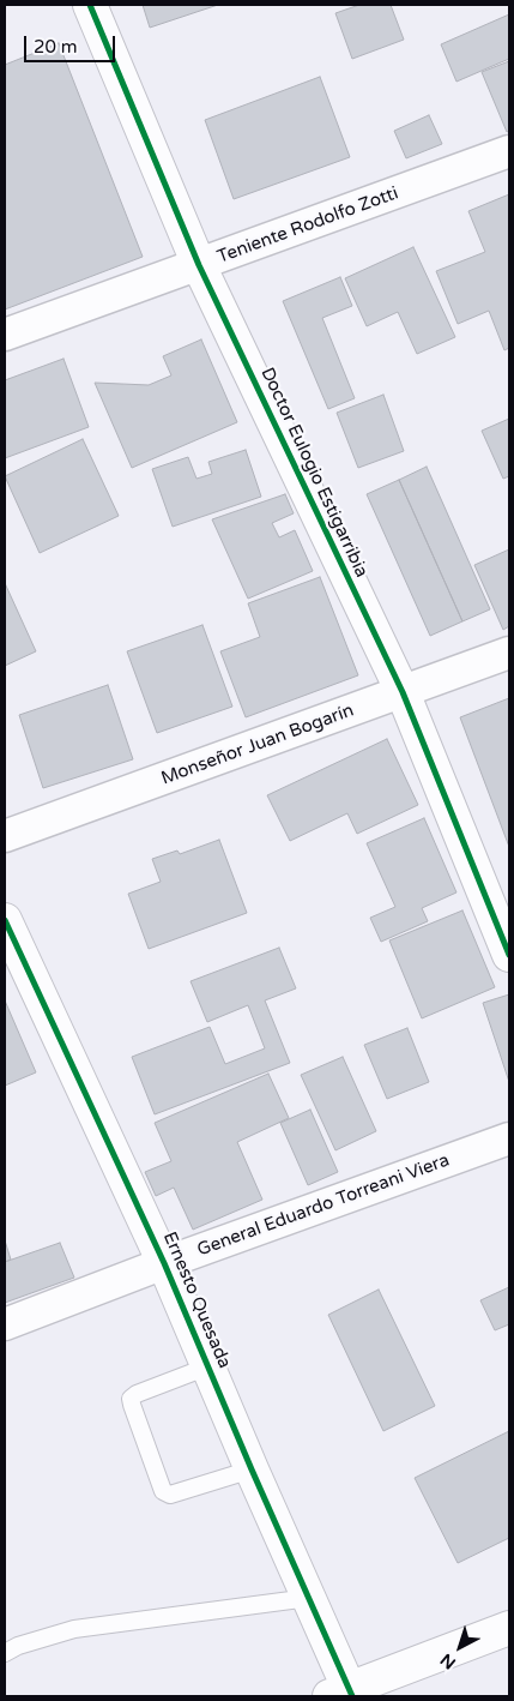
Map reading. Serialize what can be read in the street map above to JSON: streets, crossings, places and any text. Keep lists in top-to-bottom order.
{
  "streets": {
    "street": [
      "Teniente Rodolfo Zotti",
      "Doctor Eulogio Estigarribia",
      "Monseñor Juan Bogarín",
      "General Eduardo Torreani Viera",
      "Ernesto Quesada"
    ]
  },
  "crossings": [
    ["Teniente Rodolfo Zotti", "Doctor Eulogio Estigarribia"],
    ["Doctor Eulogio Estigarribia", "Monseñor Juan Bogarín"],
    ["General Eduardo Torreani Viera", "Ernesto Quesada"]
  ],
  "scale_bar": "20 m",
  "north": "bottom left"
}
